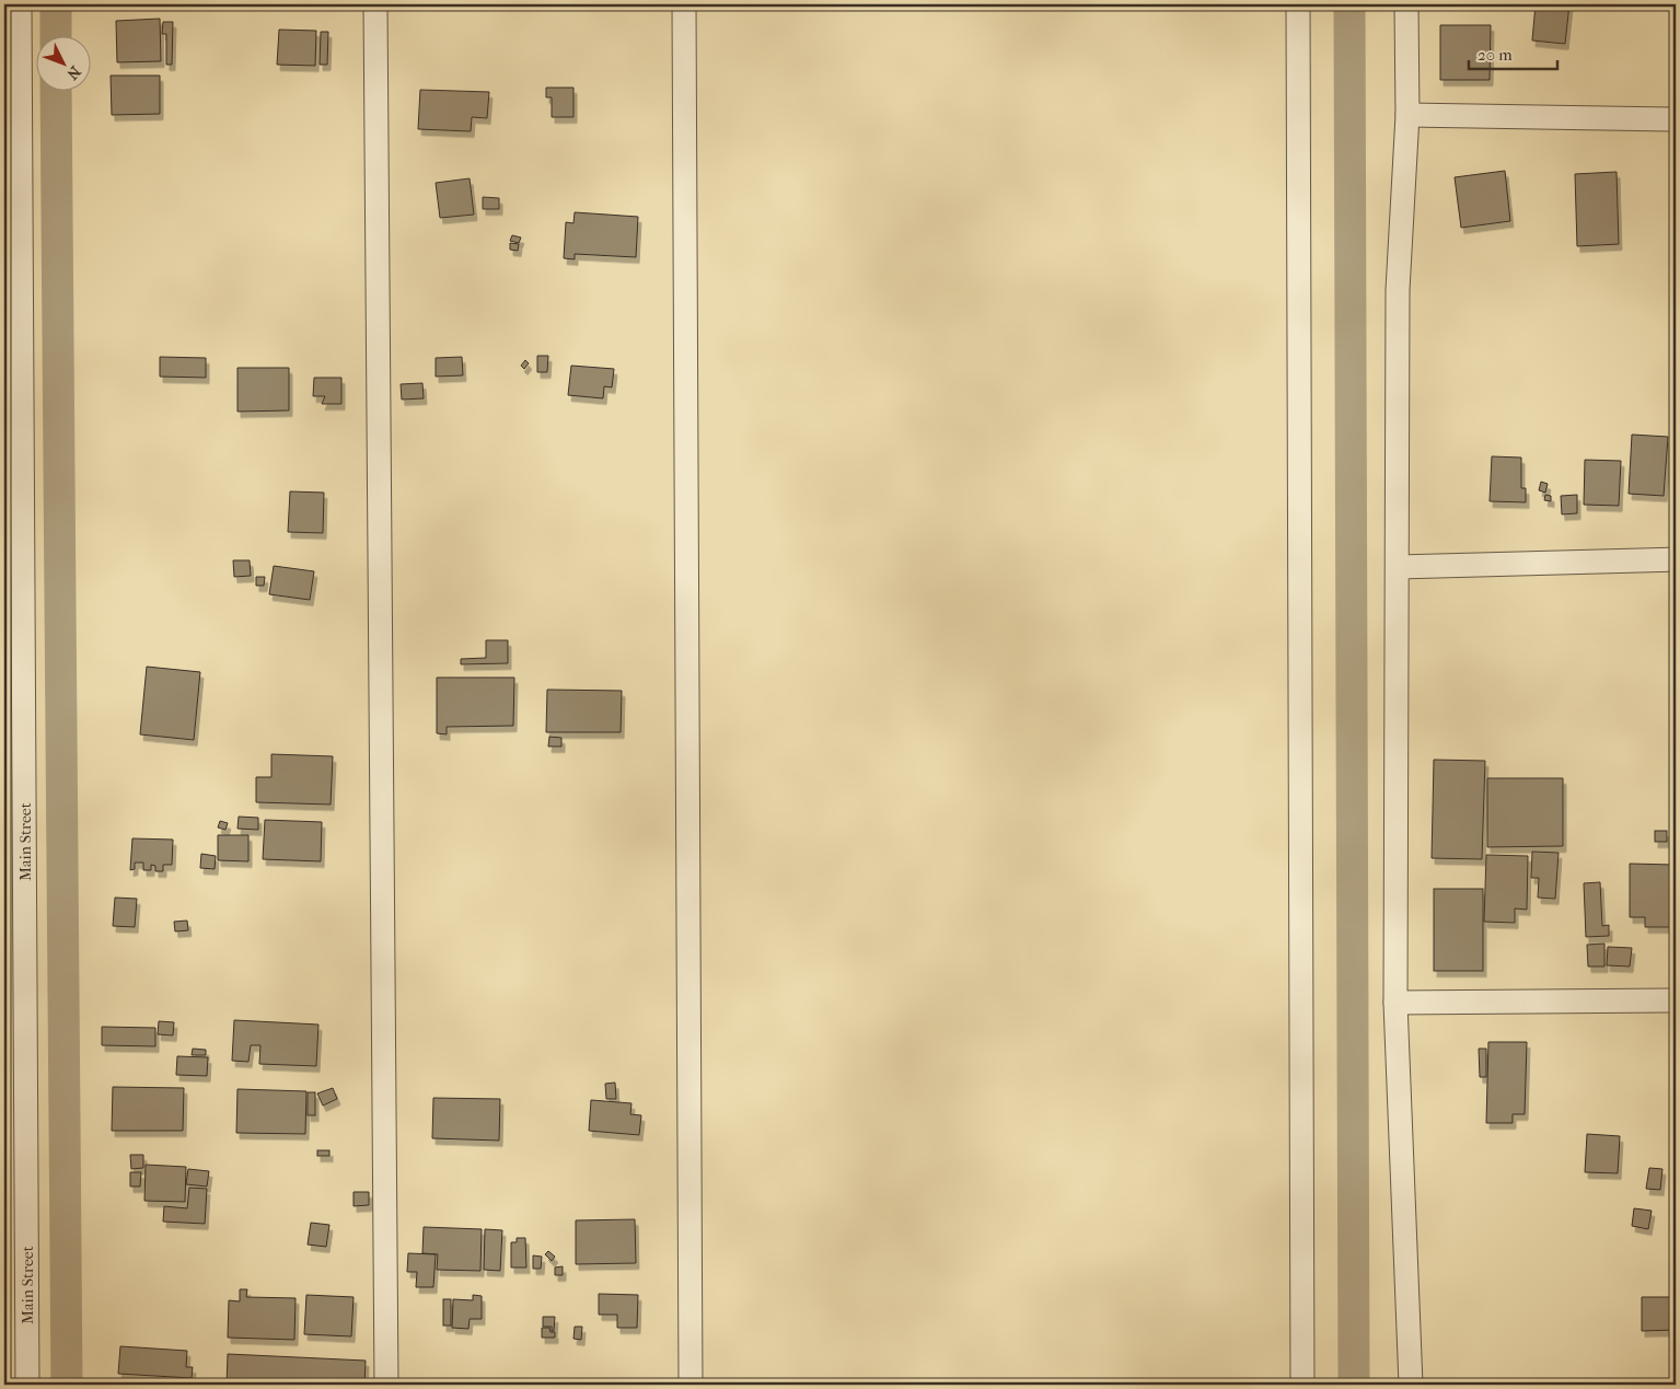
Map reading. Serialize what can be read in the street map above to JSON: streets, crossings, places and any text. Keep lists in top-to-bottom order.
{
  "streets": {
    "street": ["Main Street"]
  },
  "scale_bar": "20 m",
  "north": "bottom right"
}
